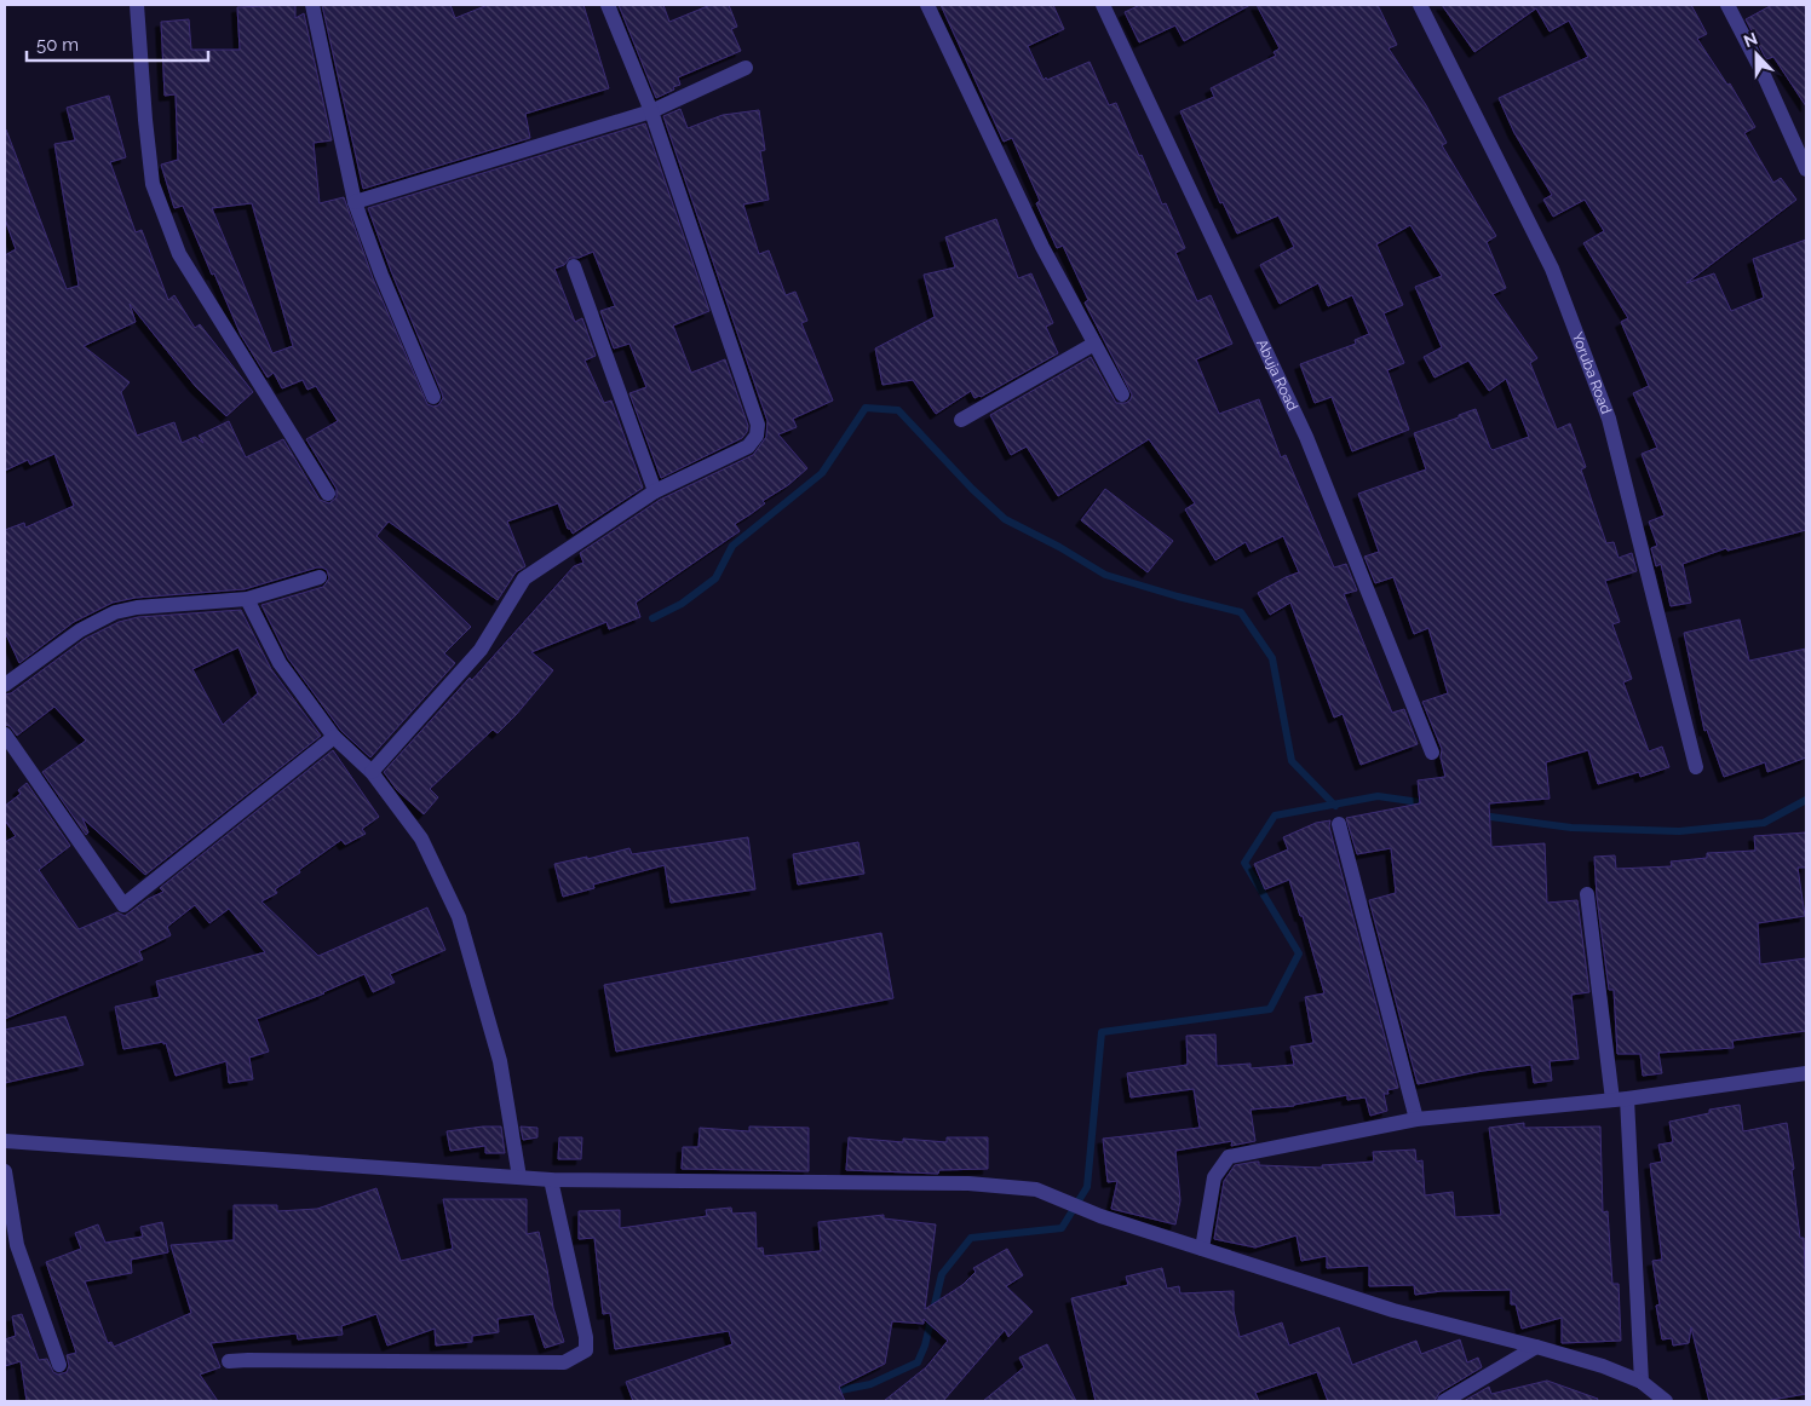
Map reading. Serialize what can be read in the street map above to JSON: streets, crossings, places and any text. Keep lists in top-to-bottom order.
{
  "streets": {
    "street": ["Yoruba Road", "Abuja Road"]
  },
  "scale_bar": "50 m",
  "north": "top"
}
